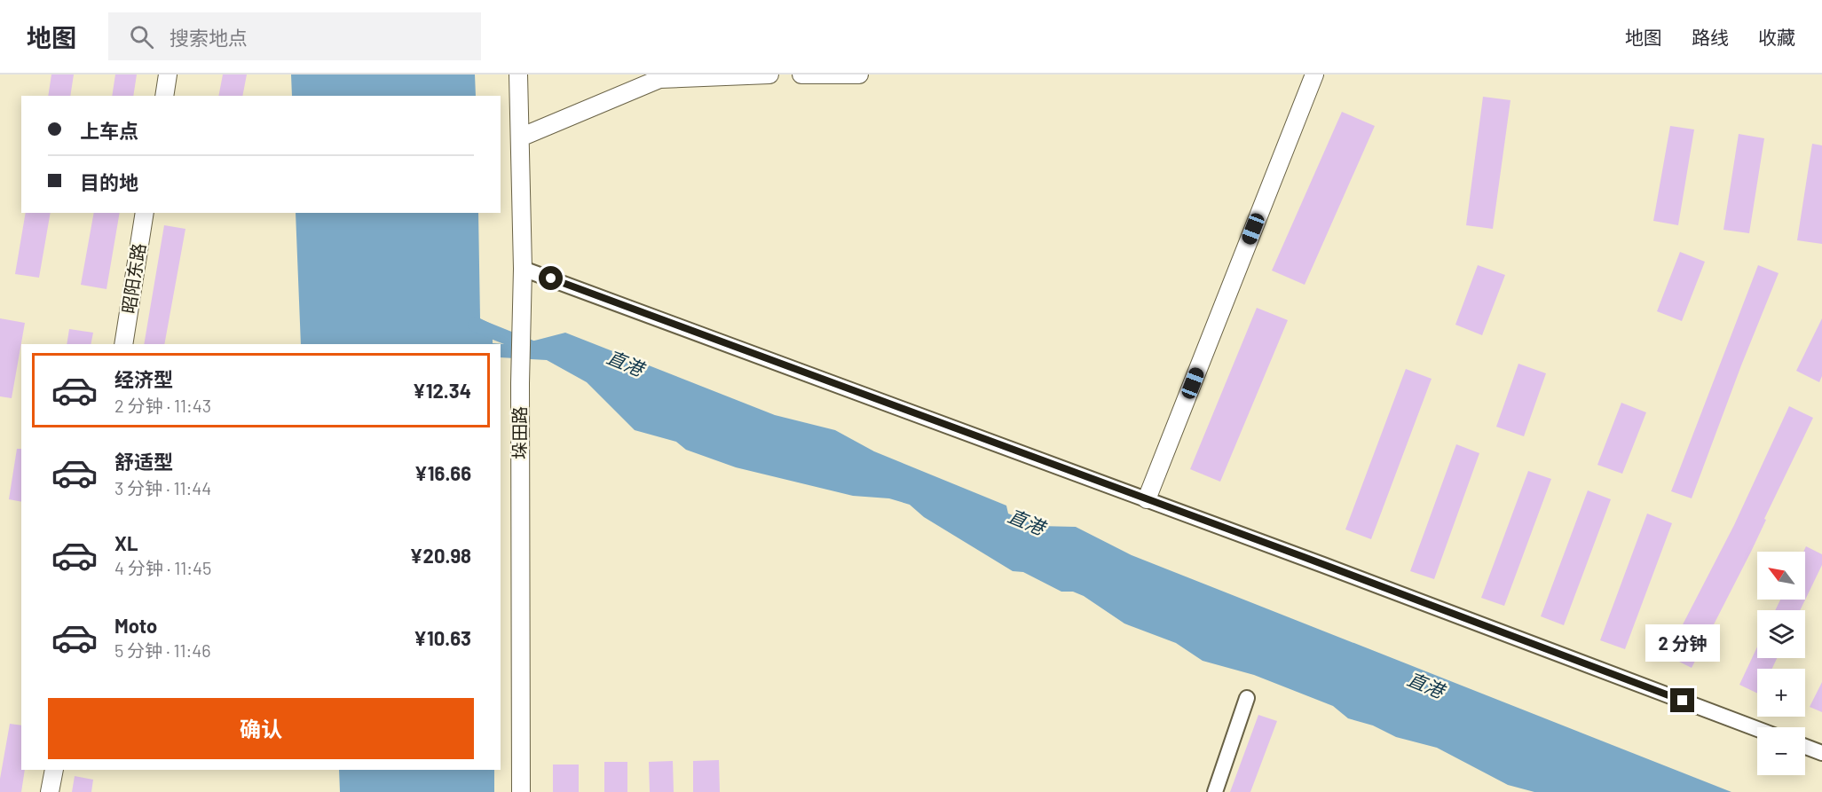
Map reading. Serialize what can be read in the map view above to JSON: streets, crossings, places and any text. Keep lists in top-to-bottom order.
{
  "streets": {
    "street": ["昭阳东路", "垛田路"]
  },
  "water": ["直港"],
  "north": "top left",
  "page": {
    "header": "地图",
    "search": "搜索地点",
    "nav": ["地图", "路线", "收藏"],
    "banner": ["上车点", "目的地"],
    "list": [
      {
        "name": "经济型",
        "note": "2 分钟 · 11:43",
        "value": "¥12.34"
      },
      {
        "name": "舒适型",
        "note": "3 分钟 · 11:44",
        "value": "¥16.66"
      },
      {
        "name": "XL",
        "note": "4 分钟 · 11:45",
        "value": "¥20.98"
      },
      {
        "name": "Moto",
        "note": "5 分钟 · 11:46",
        "value": "¥10.63"
      }
    ],
    "map_buttons": ["+", "−"],
    "bubble": "2 分钟",
    "buttons": "确认"
  }
}
